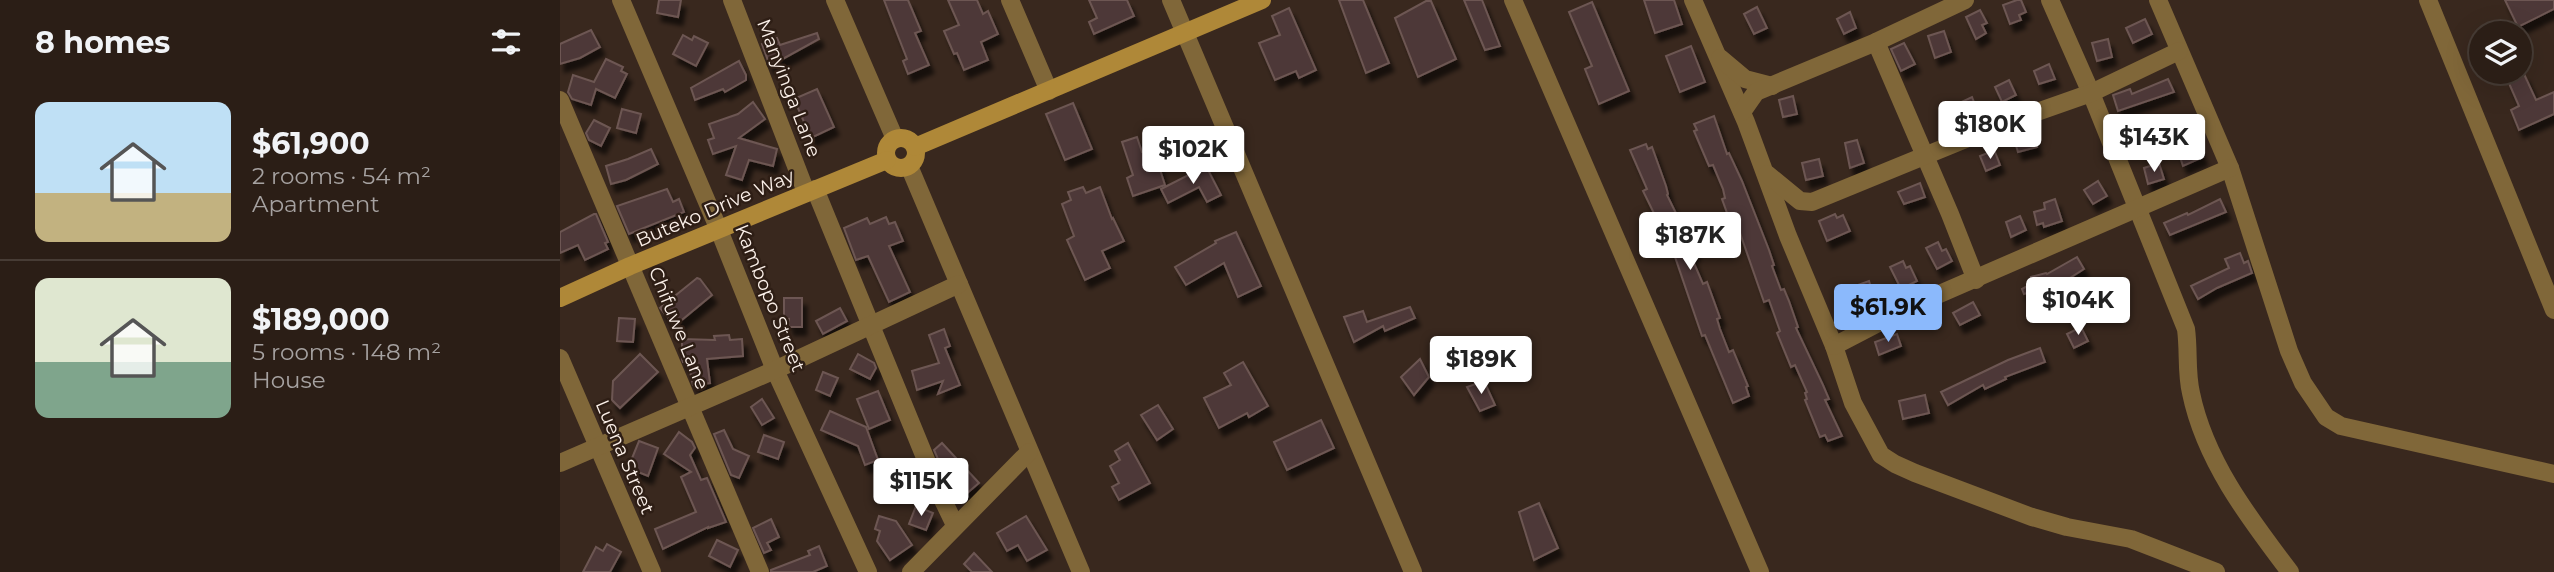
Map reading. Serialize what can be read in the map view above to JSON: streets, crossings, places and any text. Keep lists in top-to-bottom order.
{
  "streets": {
    "street": [
      "Manyinga Lane",
      "Buteko Drive Way",
      "Kambopo Street",
      "Chifuwe Lane",
      "Luena Street"
    ]
  },
  "crossings": [
    ["Manyinga Lane", "Buteko Drive Way"],
    ["Buteko Drive Way", "Kambopo Street"],
    ["Buteko Drive Way", "Chifuwe Lane"]
  ],
  "page": {
    "heading": "8 homes",
    "list": [
      {
        "name": "$61,900",
        "note": "2 rooms · 54 m² · Apartment"
      },
      {
        "name": "$189,000",
        "note": "5 rooms · 148 m² · House"
      }
    ],
    "price": [
      "$180K",
      "$143K",
      "$102K",
      "$187K",
      "$104K",
      "$61.9K",
      "$189K",
      "$115K"
    ]
  }
}
